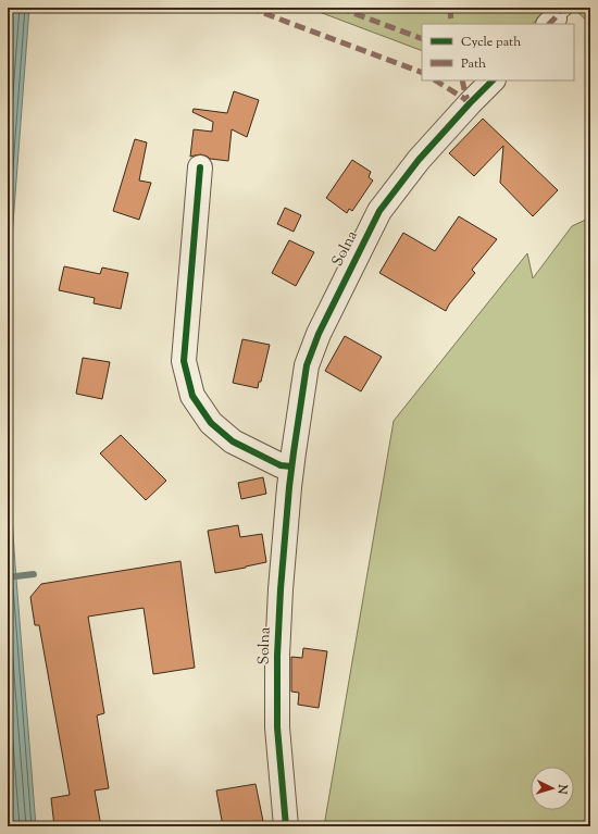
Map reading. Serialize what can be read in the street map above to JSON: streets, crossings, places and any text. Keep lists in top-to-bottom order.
{
  "streets": {
    "street": ["Solna"]
  },
  "legend": ["Cycle path", "Path"],
  "north": "right"
}
